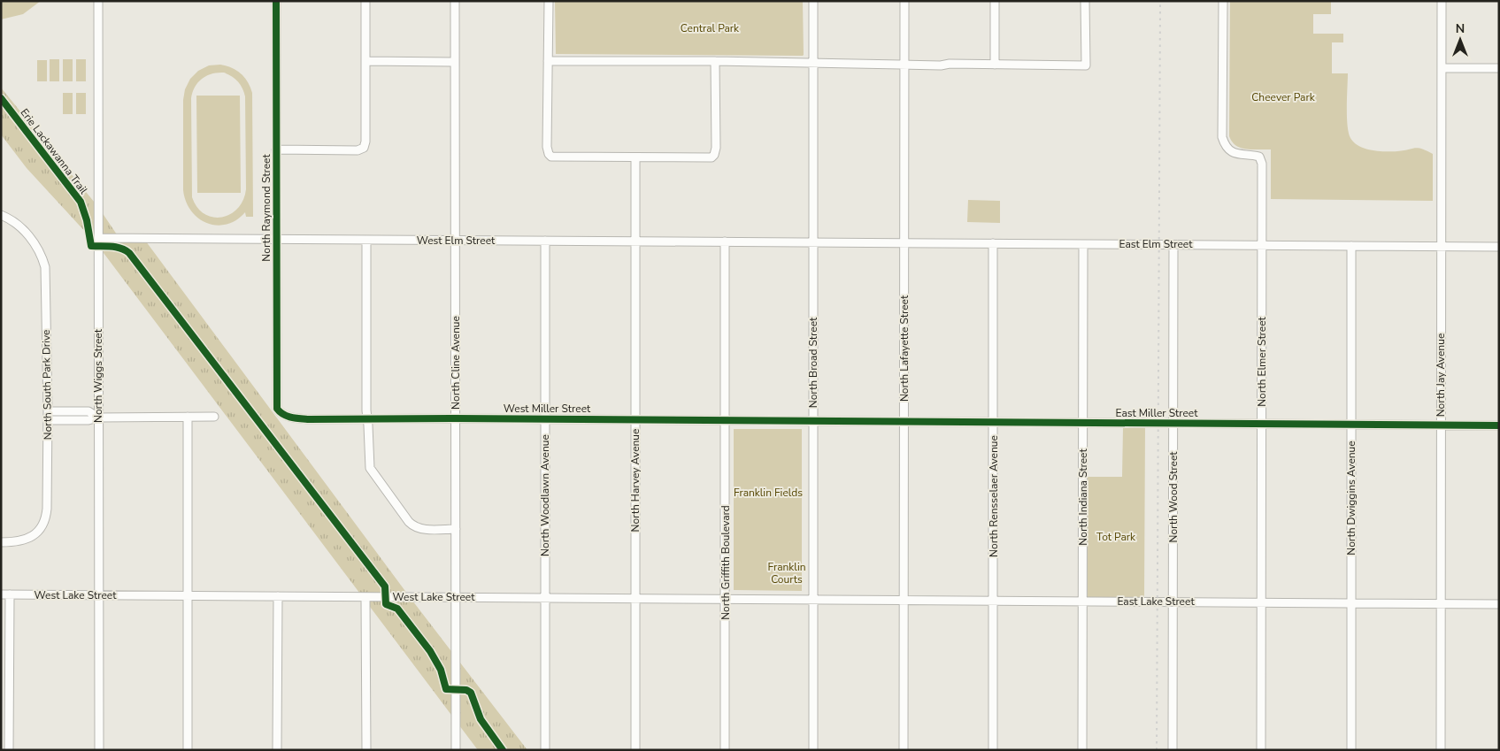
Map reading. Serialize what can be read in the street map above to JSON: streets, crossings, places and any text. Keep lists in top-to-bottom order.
{
  "streets": {
    "street": [
      "North Raymond Street",
      "West Elm Street",
      "East Elm Street",
      "North Lafayette Street",
      "North Elmer Street",
      "North Cline Avenue",
      "North Broad Street",
      "North Jay Avenue",
      "North Wiggs Street",
      "North South Park Drive",
      "West Miller Street",
      "East Miller Street",
      "North Harvey Avenue",
      "North Woodlawn Avenue",
      "North Rensselaer Avenue",
      "North Indiana Street",
      "North Wood Street",
      "North Dwiggins Avenue",
      "North Griffith Boulevard",
      "West Lake Street",
      "East Lake Street"
    ],
    "cycle path": ["Erie Lackawanna Trail"]
  },
  "crossings": [
    ["North Raymond Street", "West Elm Street"],
    ["North Raymond Street", "West Miller Street"],
    ["West Elm Street", "East Elm Street"],
    ["West Elm Street", "North Cline Avenue"],
    ["West Elm Street", "North Broad Street"],
    ["West Elm Street", "North Wiggs Street"],
    ["West Elm Street", "North Harvey Avenue"],
    ["West Elm Street", "North Woodlawn Avenue"],
    ["West Elm Street", "North Griffith Boulevard"],
    ["East Elm Street", "North Lafayette Street"],
    ["East Elm Street", "North Elmer Street"],
    ["East Elm Street", "North Broad Street"],
    ["East Elm Street", "North Jay Avenue"],
    ["East Elm Street", "North Rensselaer Avenue"],
    ["East Elm Street", "North Indiana Street"],
    ["East Elm Street", "North Wood Street"],
    ["East Elm Street", "North Dwiggins Avenue"],
    ["North Lafayette Street", "East Miller Street"],
    ["North Lafayette Street", "East Lake Street"],
    ["North Elmer Street", "East Miller Street"],
    ["North Elmer Street", "East Lake Street"],
    ["North Cline Avenue", "West Miller Street"],
    ["North Cline Avenue", "West Lake Street"],
    ["North Broad Street", "West Miller Street"],
    ["North Broad Street", "East Miller Street"],
    ["North Broad Street", "West Lake Street"],
    ["North Broad Street", "East Lake Street"],
    ["North Jay Avenue", "East Miller Street"],
    ["North Jay Avenue", "East Lake Street"],
    ["North Wiggs Street", "West Lake Street"],
    ["West Miller Street", "East Miller Street"],
    ["West Miller Street", "North Harvey Avenue"],
    ["West Miller Street", "North Woodlawn Avenue"],
    ["West Miller Street", "North Griffith Boulevard"],
    ["East Miller Street", "North Rensselaer Avenue"],
    ["East Miller Street", "North Indiana Street"],
    ["East Miller Street", "North Wood Street"],
    ["East Miller Street", "North Dwiggins Avenue"],
    ["North Harvey Avenue", "West Lake Street"],
    ["North Woodlawn Avenue", "West Lake Street"],
    ["North Rensselaer Avenue", "East Lake Street"],
    ["North Indiana Street", "East Lake Street"],
    ["North Wood Street", "East Lake Street"],
    ["North Dwiggins Avenue", "East Lake Street"],
    ["North Griffith Boulevard", "West Lake Street"],
    ["West Lake Street", "East Lake Street"]
  ],
  "parks": [
    "Central Park",
    "Cheever Park",
    "Franklin Fields",
    "Tot Park",
    "Franklin Courts"
  ],
  "north": "top"
}
